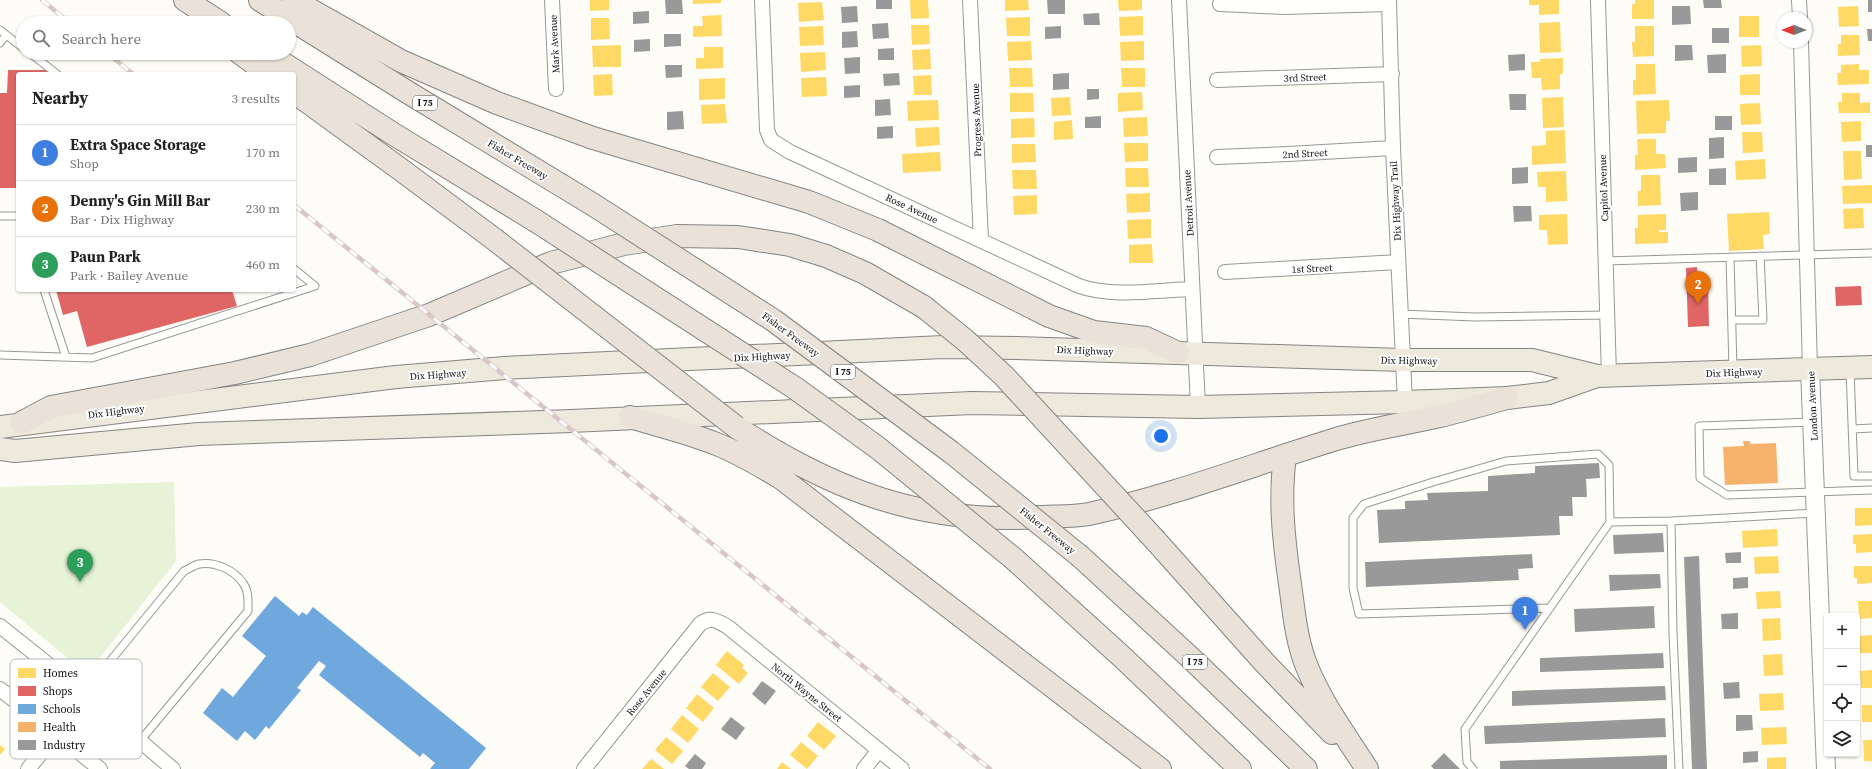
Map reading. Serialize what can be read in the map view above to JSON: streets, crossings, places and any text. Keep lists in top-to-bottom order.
{
  "streets": {
    "highway": ["I 75", "Fisher Freeway"],
    "main road": ["Dix Highway"],
    "street": [
      "Mark Avenue",
      "3rd Street",
      "Progress Avenue",
      "2nd Street",
      "Capitol Avenue",
      "Dix Highway Trail",
      "Detroit Avenue",
      "Rose Avenue",
      "1st Street",
      "London Avenue",
      "North Wayne Street"
    ]
  },
  "crossings": [
    ["3rd Street", "Dix Highway Trail"],
    ["Progress Avenue", "Rose Avenue"],
    ["2nd Street", "Dix Highway Trail"],
    ["Capitol Avenue", "Dix Highway"],
    ["Dix Highway Trail", "1st Street"],
    ["Dix Highway Trail", "Dix Highway"],
    ["Detroit Avenue", "Rose Avenue"],
    ["Detroit Avenue", "Dix Highway"],
    ["Rose Avenue", "North Wayne Street"],
    ["Dix Highway", "London Avenue"]
  ],
  "legend": [
    "Homes",
    "Shops",
    "Schools",
    "Health",
    "Industry"
  ],
  "north": "left",
  "page": {
    "search": "Search here",
    "heading": ["Nearby", "3 results"],
    "list": [
      {
        "mark": "1",
        "name": "Extra Space Storage",
        "note": "Shop",
        "value": "170 m"
      },
      {
        "mark": "2",
        "name": "Denny's Gin Mill Bar",
        "note": "Bar · Dix Highway",
        "value": "230 m"
      },
      {
        "mark": "3",
        "name": "Paun Park",
        "note": "Park · Bailey Avenue",
        "value": "460 m"
      }
    ],
    "pins": ["2", "3", "1"],
    "map_buttons": ["+", "−"]
  }
}
